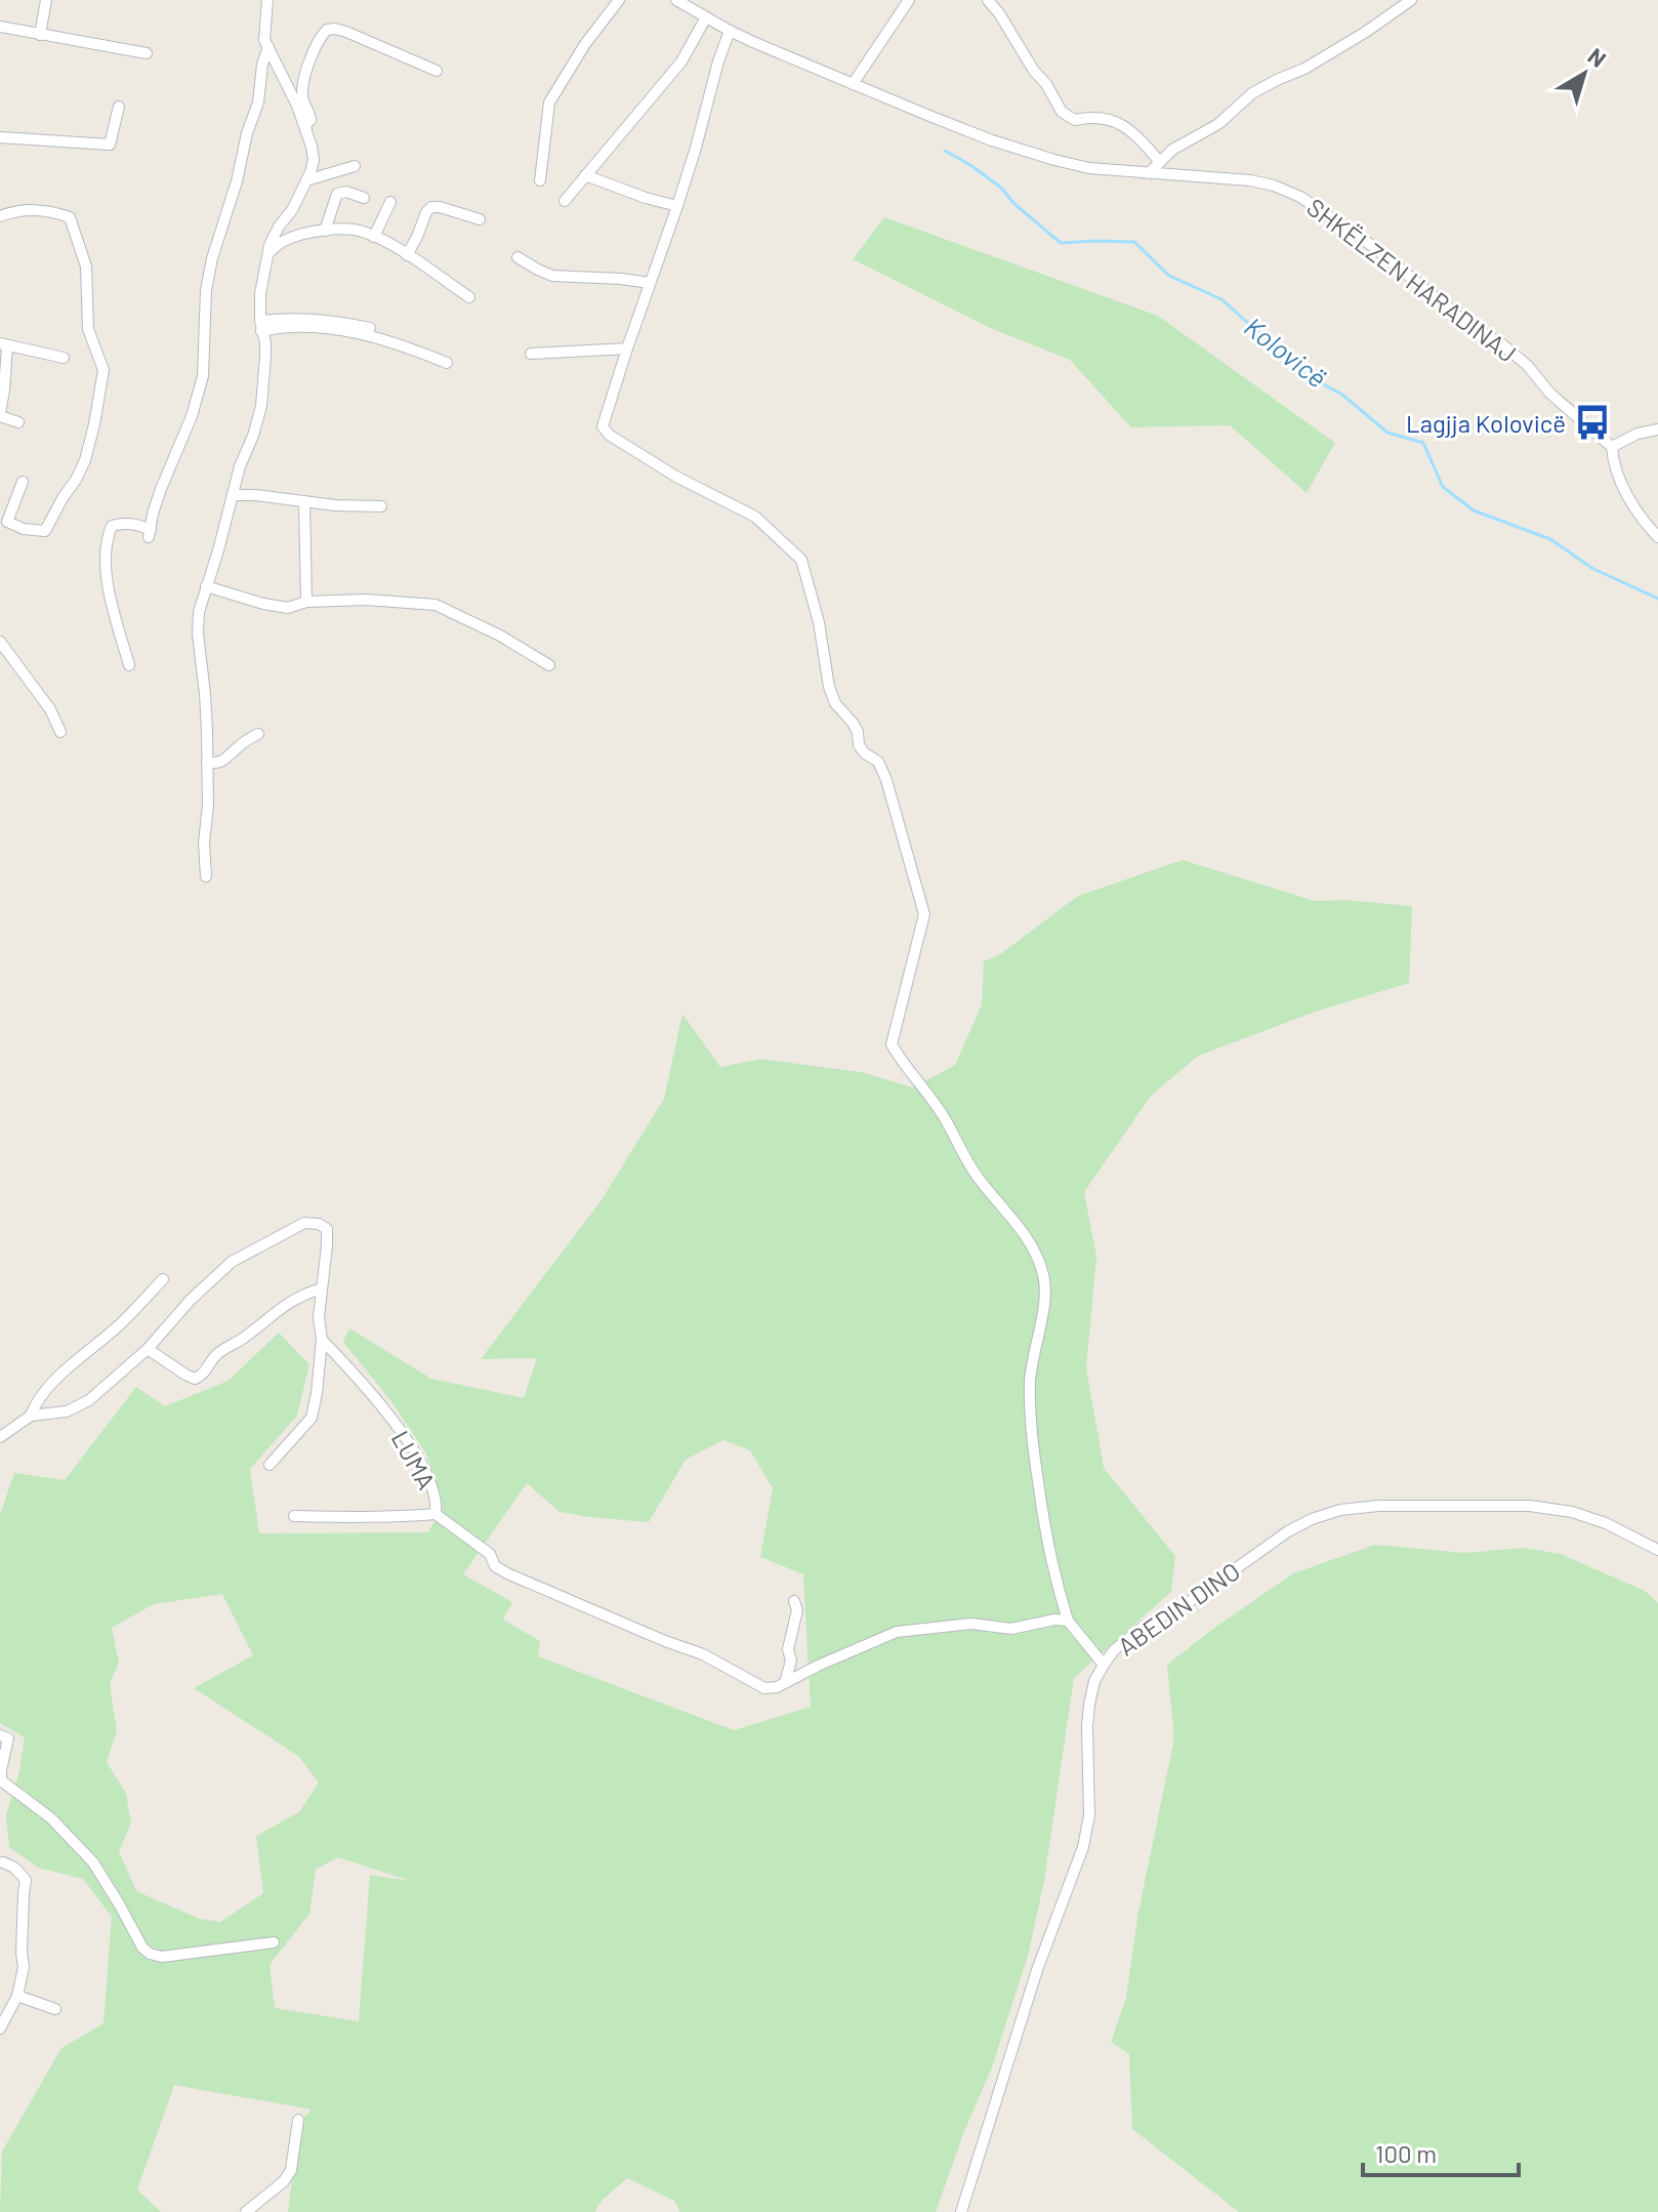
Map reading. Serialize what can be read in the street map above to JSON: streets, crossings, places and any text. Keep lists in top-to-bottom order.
{
  "streets": {
    "street": ["SHKËLZEN HARADINAJ", "LUMA", "ABEDIN DINO"]
  },
  "water": ["Kolovicë"],
  "places": {
    "bus stop": ["Lagjja Kolovicë"]
  },
  "scale_bar": "100 m",
  "north": "top right"
}
